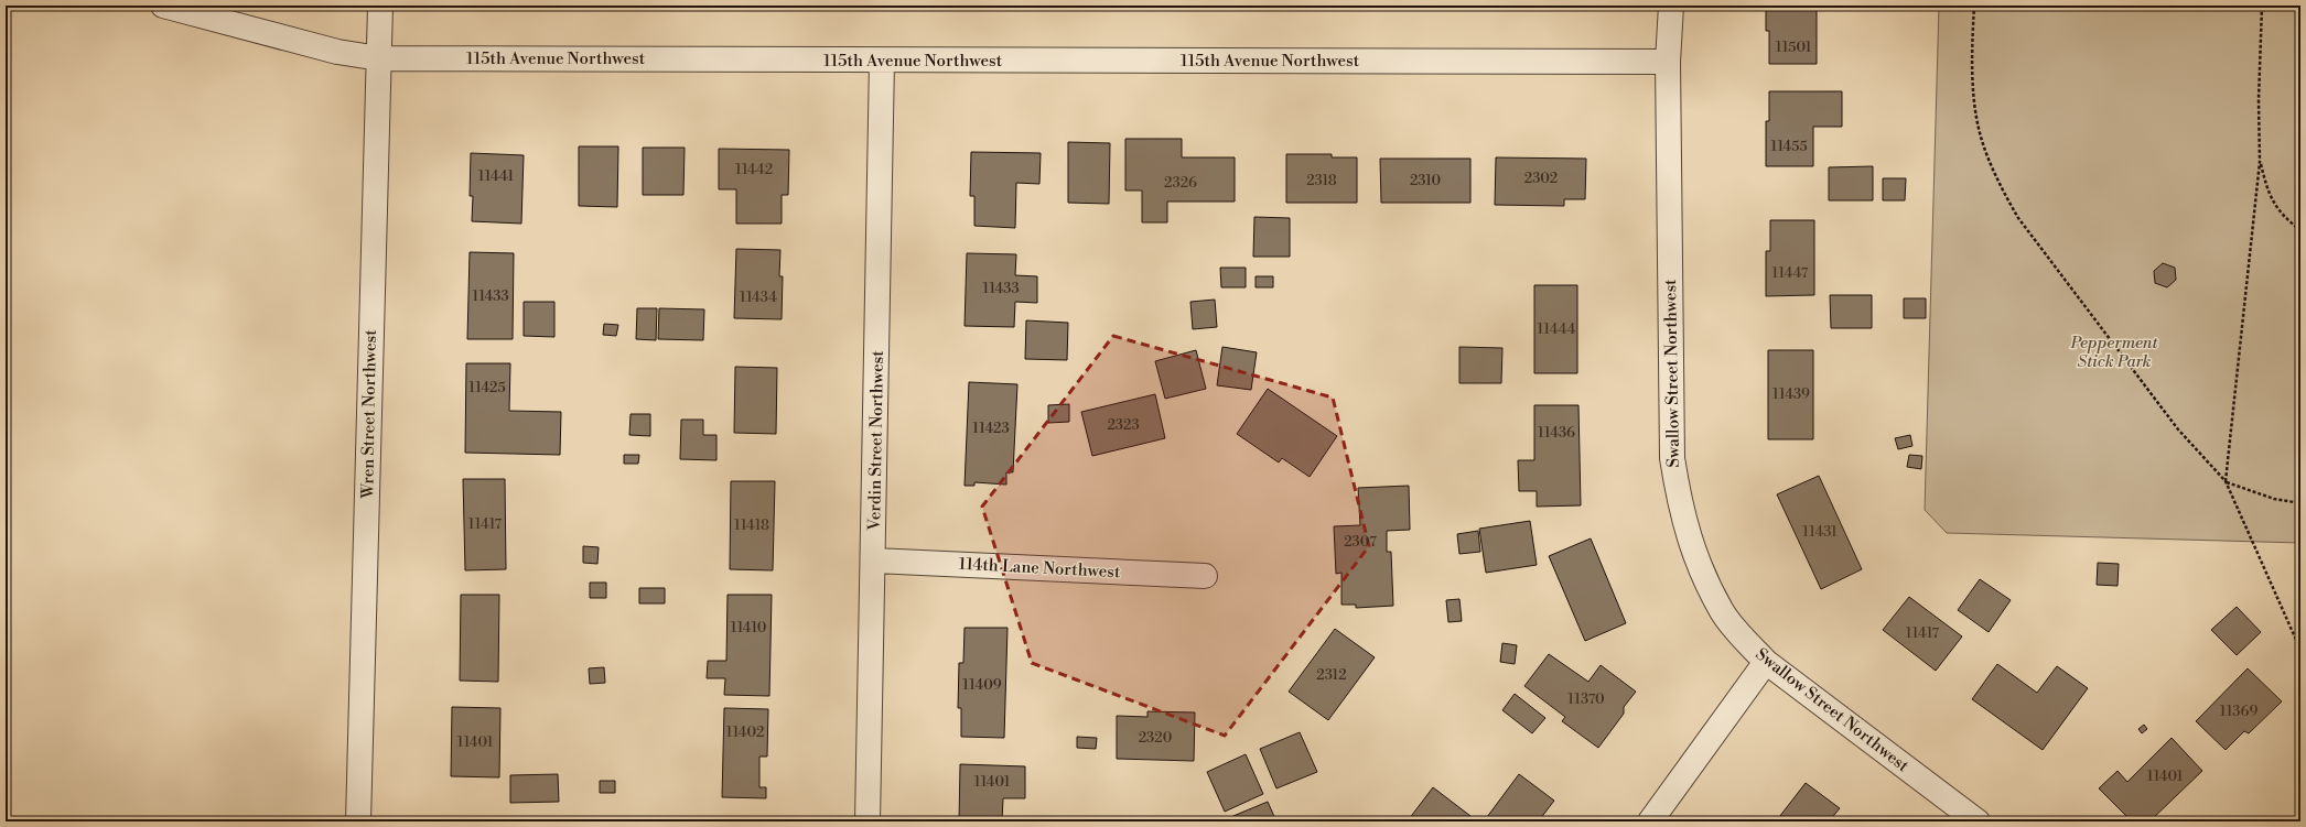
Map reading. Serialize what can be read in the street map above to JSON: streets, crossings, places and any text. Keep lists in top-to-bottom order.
{
  "streets": {
    "street": [
      "115th Avenue Northwest",
      "Swallow Street Northwest",
      "Wren Street Northwest",
      "Verdin Street Northwest",
      "114th Lane Northwest"
    ]
  },
  "crossings": [
    ["115th Avenue Northwest", "Swallow Street Northwest"],
    ["115th Avenue Northwest", "Wren Street Northwest"],
    ["115th Avenue Northwest", "Verdin Street Northwest"],
    ["Verdin Street Northwest", "114th Lane Northwest"]
  ],
  "parks": ["Pepperment Stick Park"],
  "house_numbers": [
    "11501",
    "11455",
    "11442",
    "11441",
    "2302",
    "2318",
    "2310",
    "2326",
    "11447",
    "11433",
    "11433",
    "11434",
    "11444",
    "11425",
    "11439",
    "2323",
    "11423",
    "11436",
    "11417",
    "11418",
    "11431",
    "2307",
    "11410",
    "11417",
    "2312",
    "11409",
    "11370",
    "11369",
    "11402",
    "2320",
    "11401",
    "11401",
    "11401"
  ]
}
